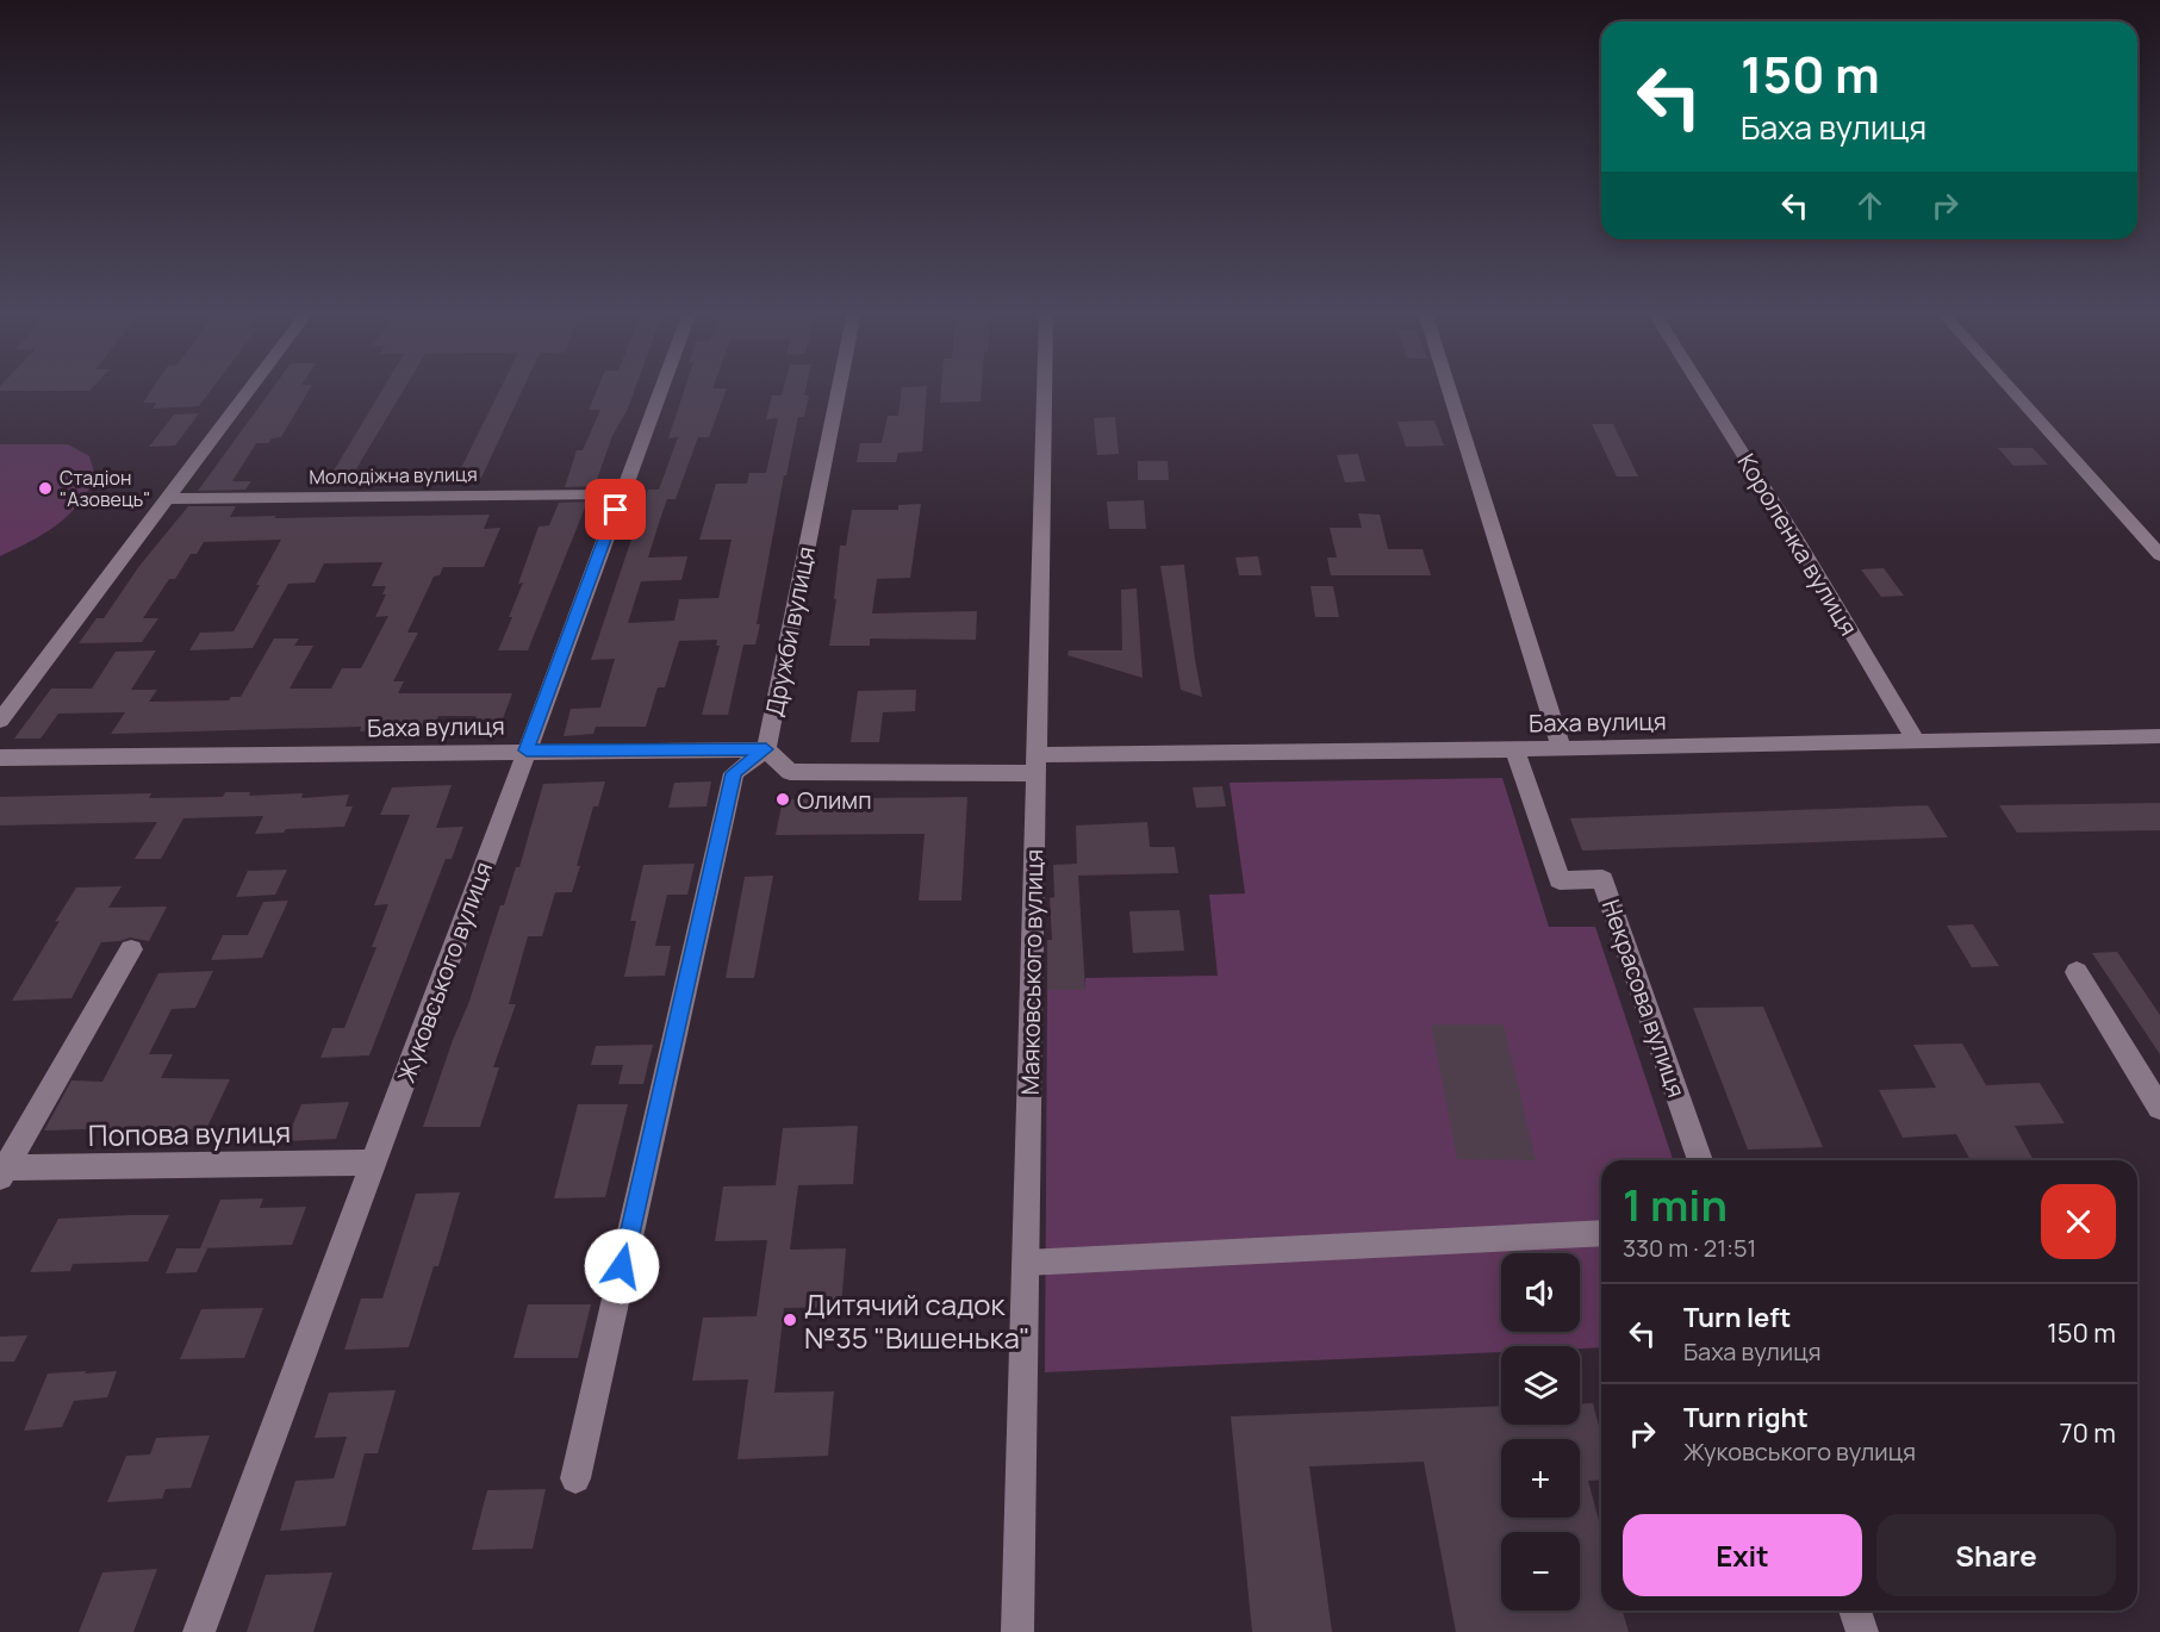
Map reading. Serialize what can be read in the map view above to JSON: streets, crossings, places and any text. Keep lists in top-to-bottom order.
{
  "streets": {
    "street": [
      "Молодіжна вулиця",
      "Короленка вулиця",
      "Дружби вулиця",
      "Баха вулиця",
      "Жуковського вулиця",
      "Маяковського вулиця",
      "Некрасова вулиця",
      "Попова вулиця"
    ]
  },
  "crossings": [
    ["Молодіжна вулиця", "Жуковського вулиця"],
    ["Короленка вулиця", "Баха вулиця"],
    ["Дружби вулиця", "Баха вулиця"],
    ["Баха вулиця", "Жуковського вулиця"],
    ["Баха вулиця", "Маяковського вулиця"],
    ["Баха вулиця", "Некрасова вулиця"],
    ["Жуковського вулиця", "Попова вулиця"]
  ],
  "places": ["Стадіон \"Азовець\"", "Олимп", "Дитячий садок №35 \"Вишенька\""],
  "page": {
    "turn": ["150 m", "Баха вулиця"],
    "heading": ["1 min", "330 m · 21:51"],
    "map_buttons": ["+", "−"],
    "list": [
      {
        "name": "Turn left",
        "note": "Баха вулиця",
        "value": "150 m"
      },
      {
        "name": "Turn right",
        "note": "Жуковського вулиця",
        "value": "70 m"
      }
    ],
    "buttons": ["Exit", "Share"]
  }
}
